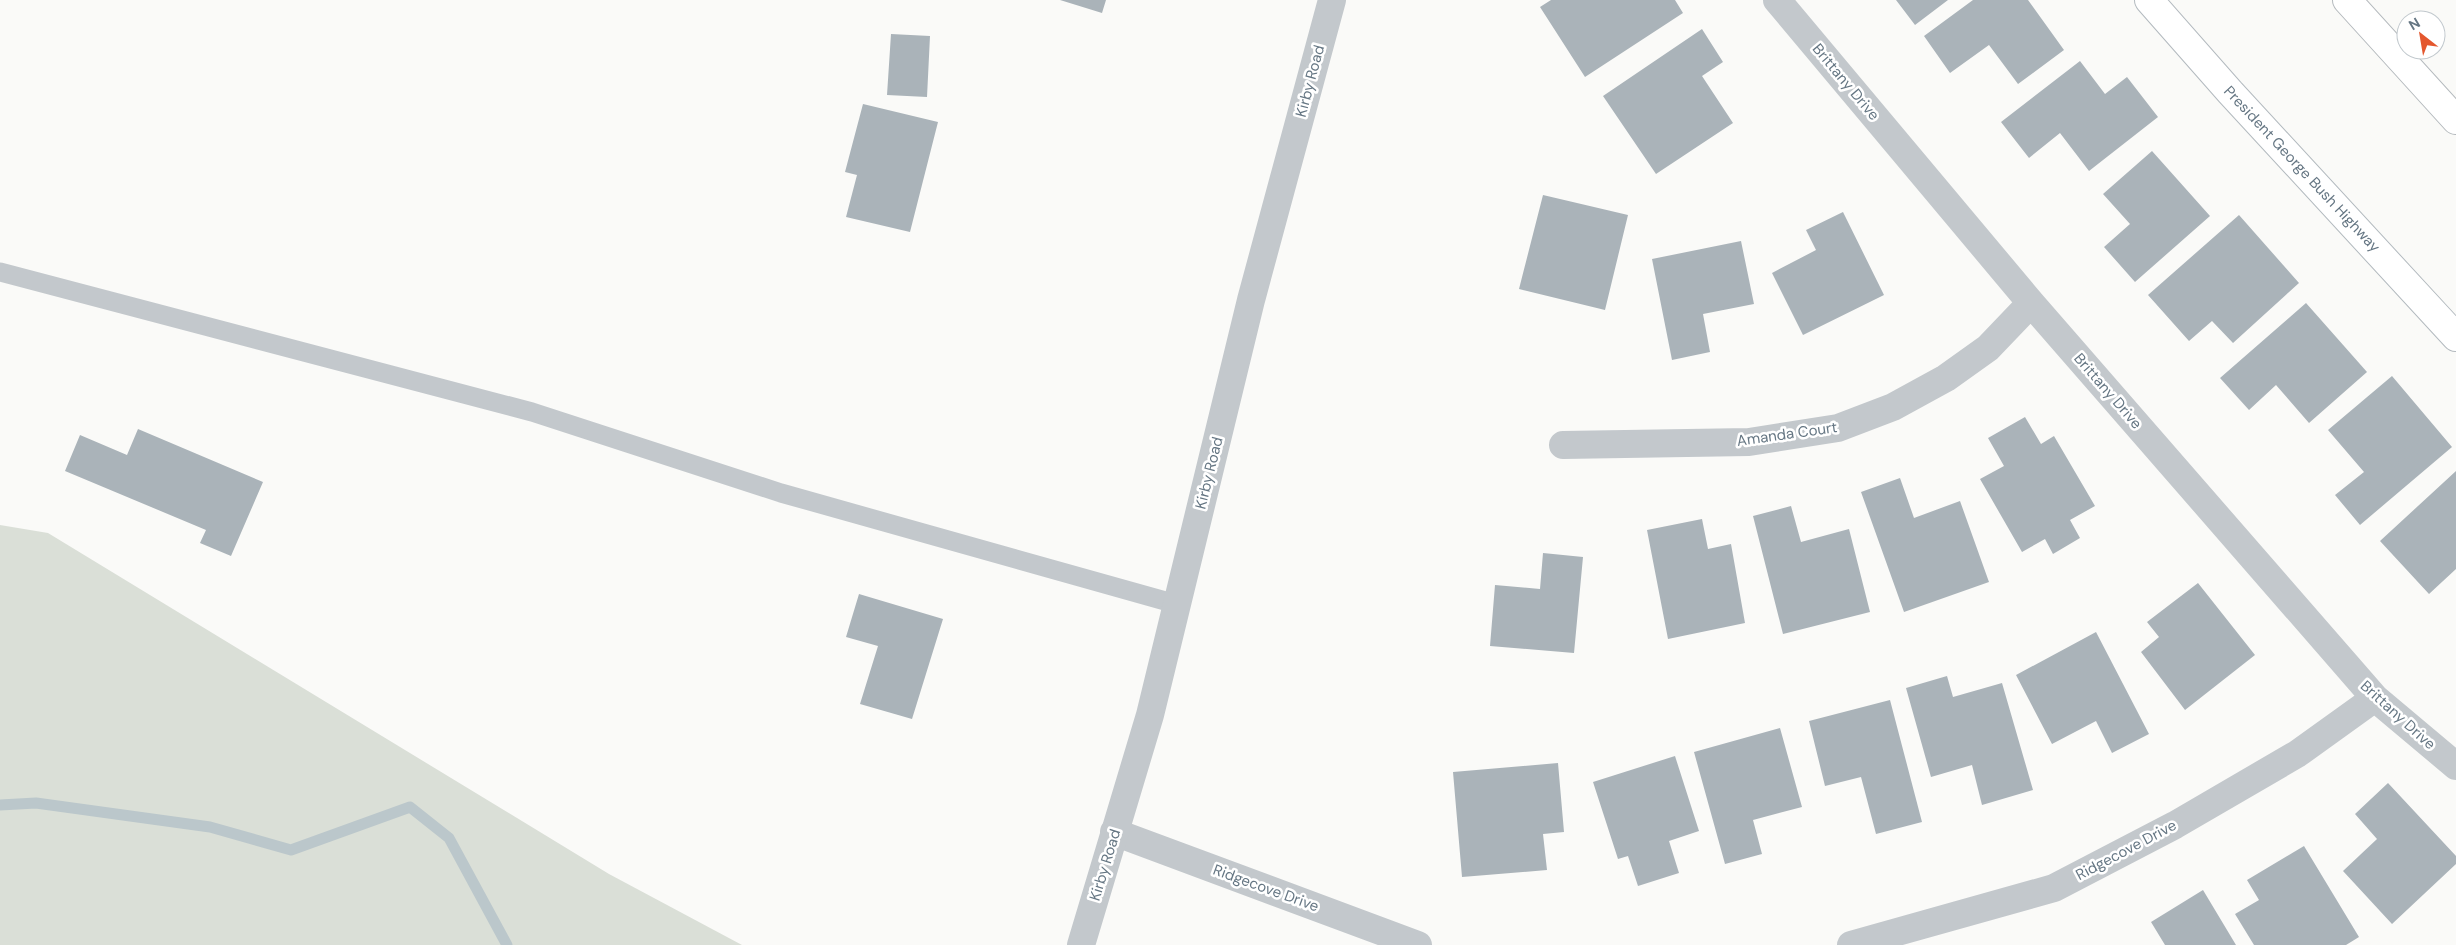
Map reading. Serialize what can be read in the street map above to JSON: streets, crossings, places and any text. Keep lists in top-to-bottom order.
{
  "streets": {
    "main road": ["President George Bush Highway"],
    "street": [
      "Kirby Road",
      "Brittany Drive",
      "Amanda Court",
      "Ridgecove Drive"
    ]
  },
  "crossings": [
    ["Kirby Road", "Ridgecove Drive"],
    ["Brittany Drive", "Amanda Court"],
    ["Brittany Drive", "Ridgecove Drive"]
  ],
  "north": "top left"
}
